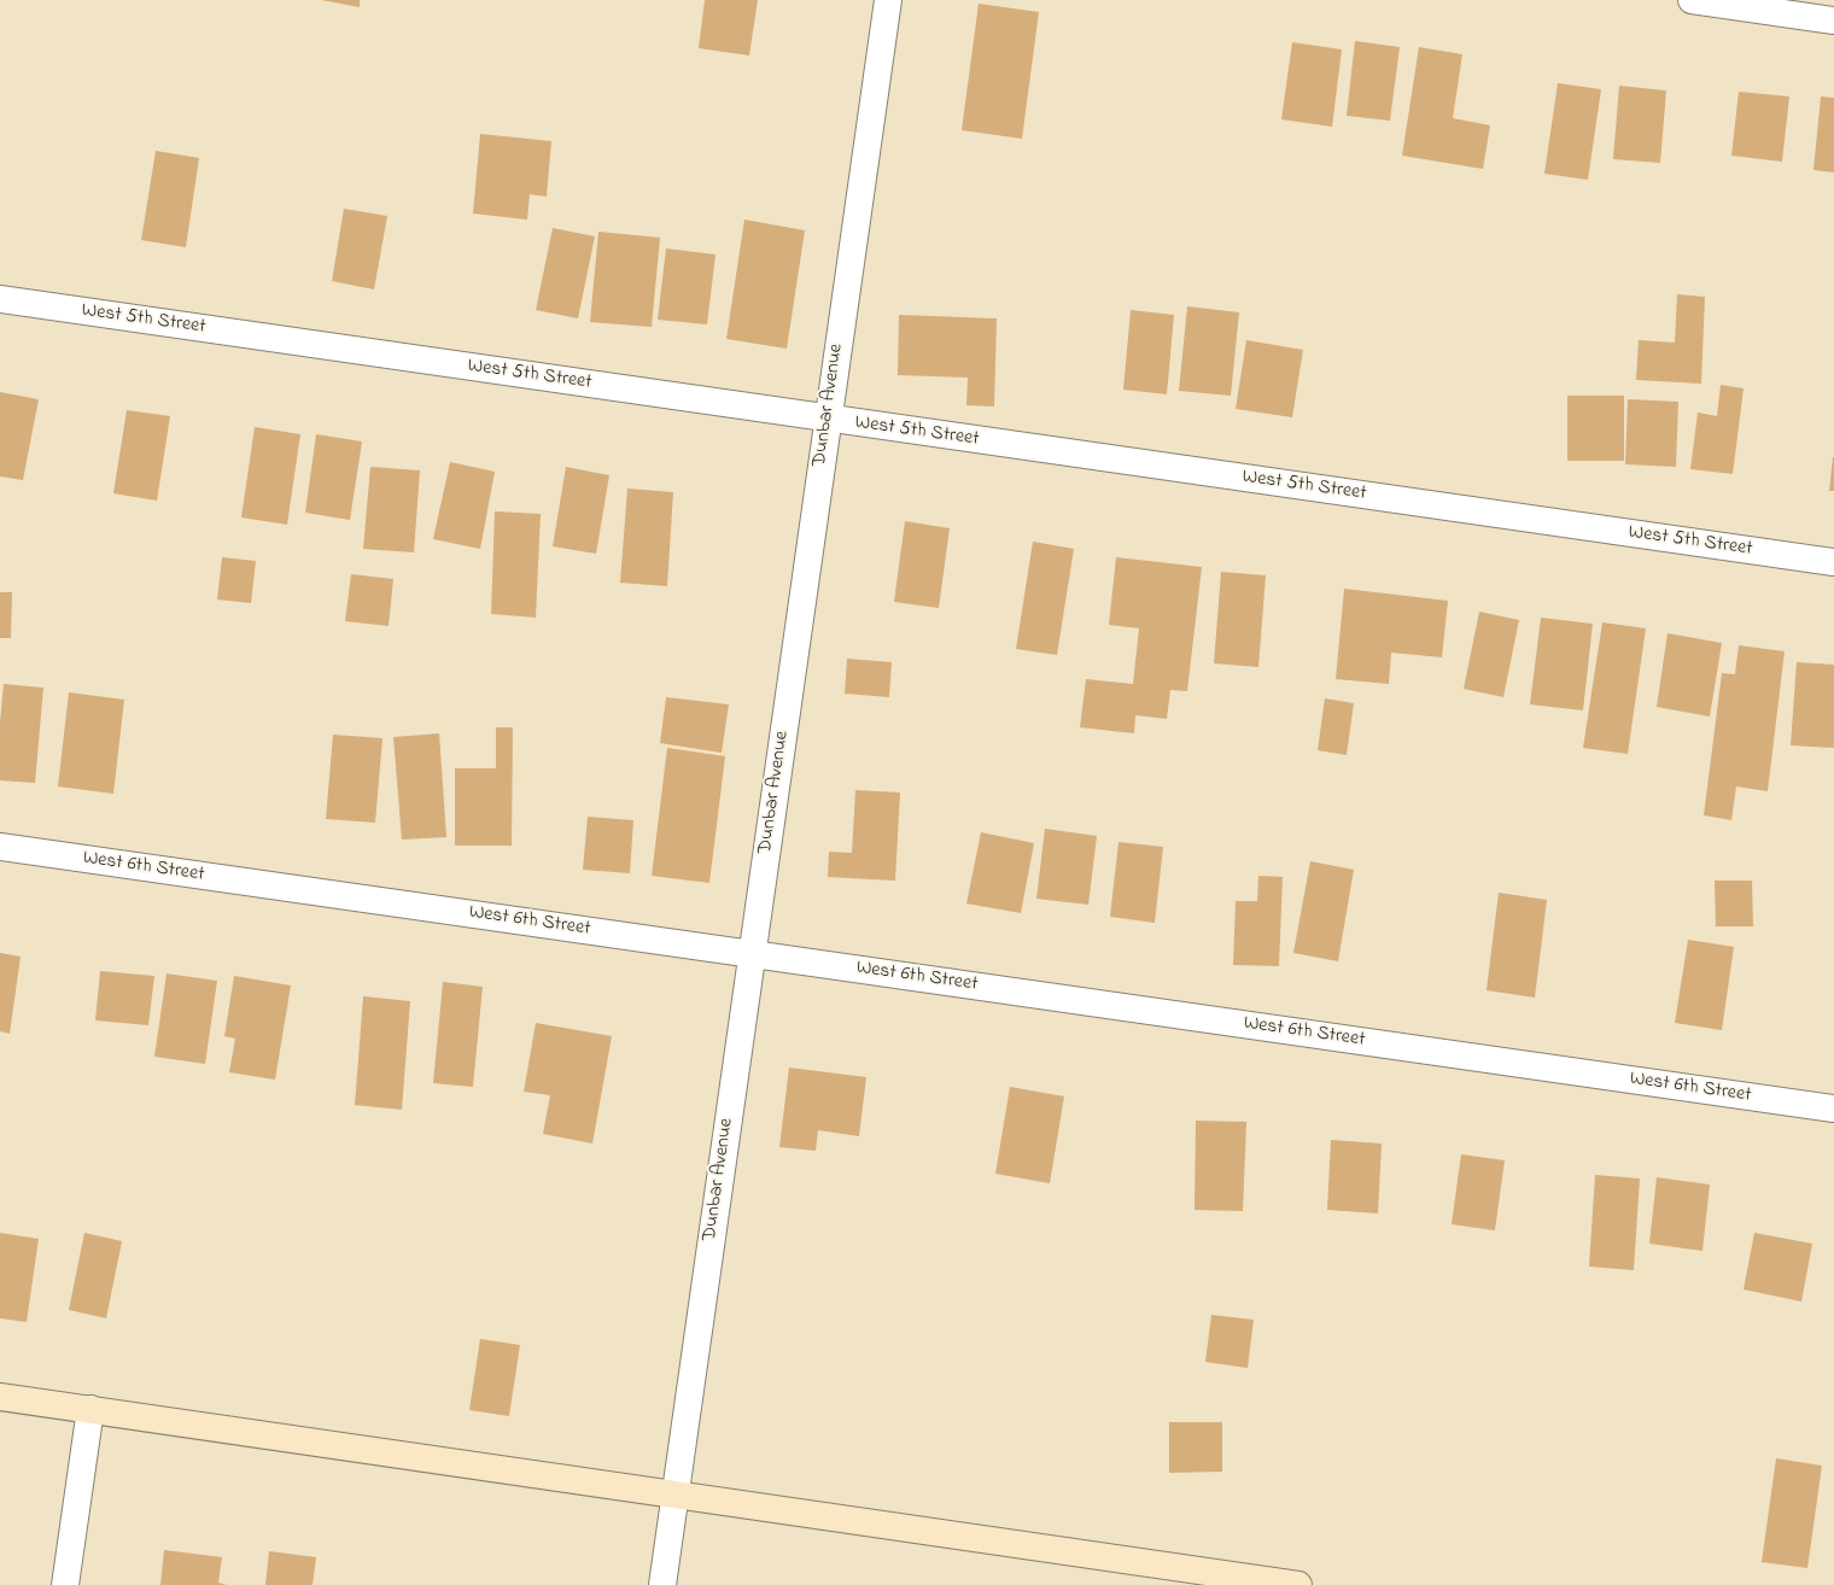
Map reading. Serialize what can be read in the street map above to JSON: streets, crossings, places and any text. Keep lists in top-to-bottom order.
{
  "streets": {
    "street": ["West 5th Street", "Dunbar Avenue", "West 6th Street"]
  },
  "crossings": [
    ["West 5th Street", "Dunbar Avenue"],
    ["Dunbar Avenue", "West 6th Street"]
  ]
}
